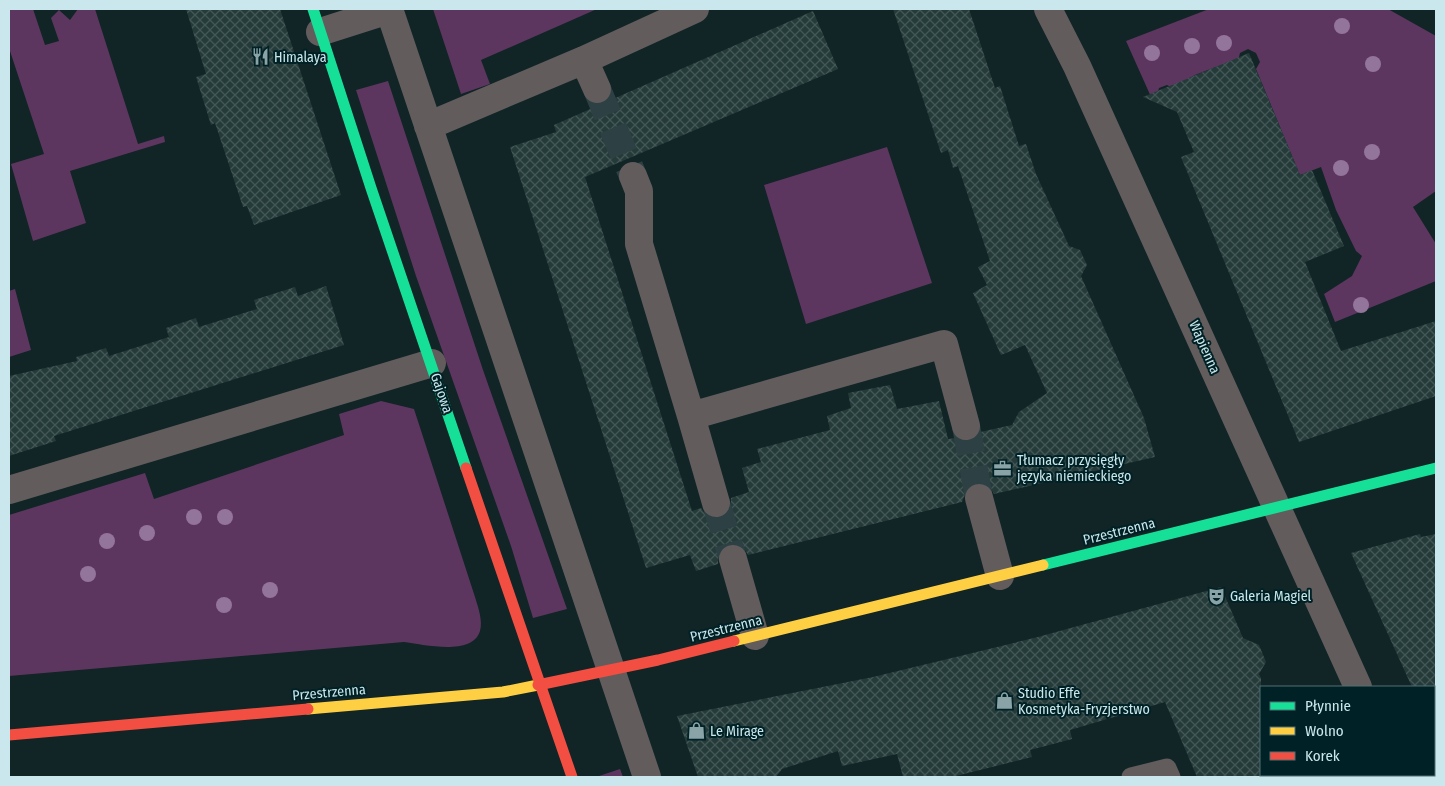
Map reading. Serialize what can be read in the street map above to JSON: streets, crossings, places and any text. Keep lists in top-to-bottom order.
{
  "streets": {
    "street": ["Wapienna", "Gajowa", "Przestrzenna"]
  },
  "crossings": [
    ["Wapienna", "Przestrzenna"],
    ["Gajowa", "Przestrzenna"]
  ],
  "places": {
    "restaurant": ["Himalaya"],
    "office": ["Tłumacz przysięgły języka niemieckiego"],
    "theatre": ["Galeria Magiel"],
    "shop": ["Studio Effe Kosmetyka-Fryzjerstwo", "Le Mirage"]
  },
  "legend": ["Płynnie", "Wolno", "Korek"]
}
